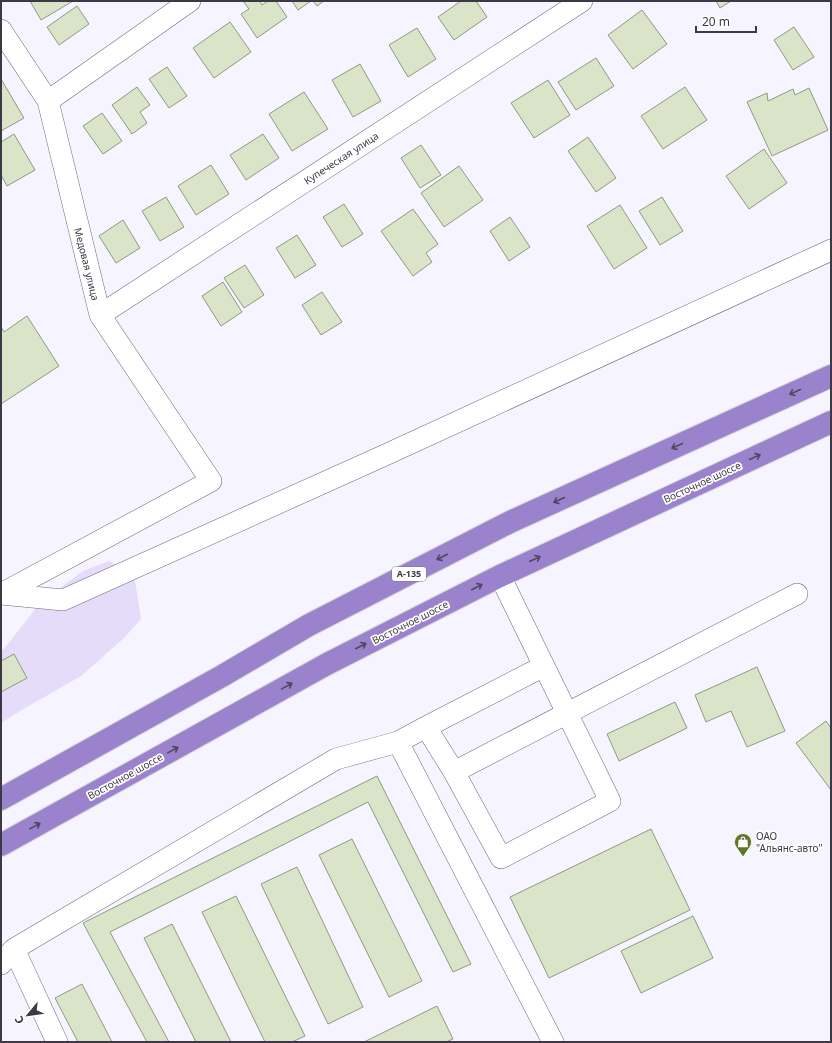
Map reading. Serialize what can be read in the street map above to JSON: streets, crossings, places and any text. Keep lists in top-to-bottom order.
{
  "streets": {
    "highway": ["Восточное шоссе", "А-135"],
    "street": ["Купеческая улица", "Медовая улица"]
  },
  "crossings": [
    ["Купеческая улица", "Медовая улица"]
  ],
  "places": {
    "shop": ["ОАО \"Альянс-авто\""]
  },
  "scale_bar": "20 m",
  "north": "bottom left"
}
